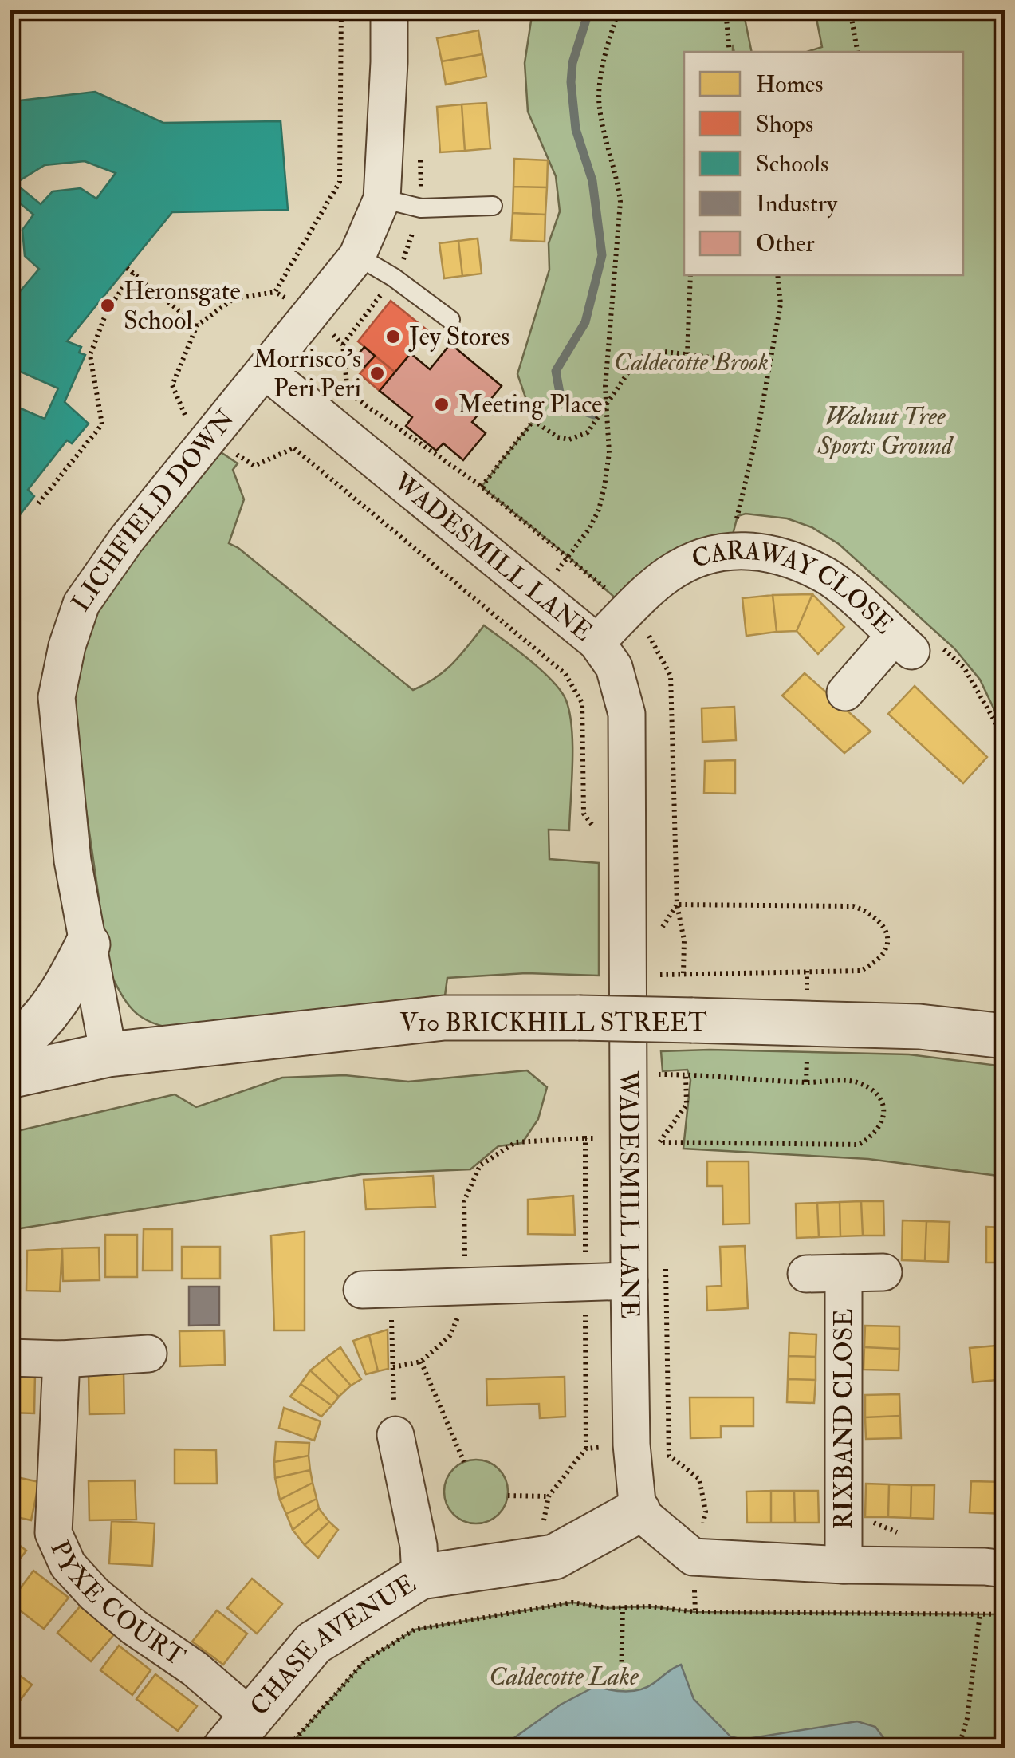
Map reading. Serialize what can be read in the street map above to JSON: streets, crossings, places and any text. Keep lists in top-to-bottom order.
{
  "streets": {
    "street": [
      "LICHFIELD DOWN",
      "WADESMILL LANE",
      "CARAWAY CLOSE",
      "V10 BRICKHILL STREET",
      "RIXBAND CLOSE",
      "PYXE COURT",
      "CHASE AVENUE"
    ]
  },
  "crossings": [
    ["LICHFIELD DOWN", "WADESMILL LANE"],
    ["LICHFIELD DOWN", "V10 BRICKHILL STREET"],
    ["WADESMILL LANE", "CARAWAY CLOSE"],
    ["WADESMILL LANE", "CHASE AVENUE"],
    ["PYXE COURT", "CHASE AVENUE"]
  ],
  "parks": ["Caldecotte Brook", "Walnut Tree Sports Ground", "Caldecotte Lake"],
  "places": [
    "Heronsgate School",
    "Jey Stores",
    "Morrisco's Peri Peri",
    "Meeting Place"
  ],
  "legend": [
    "Homes",
    "Shops",
    "Schools",
    "Industry",
    "Other"
  ]
}
